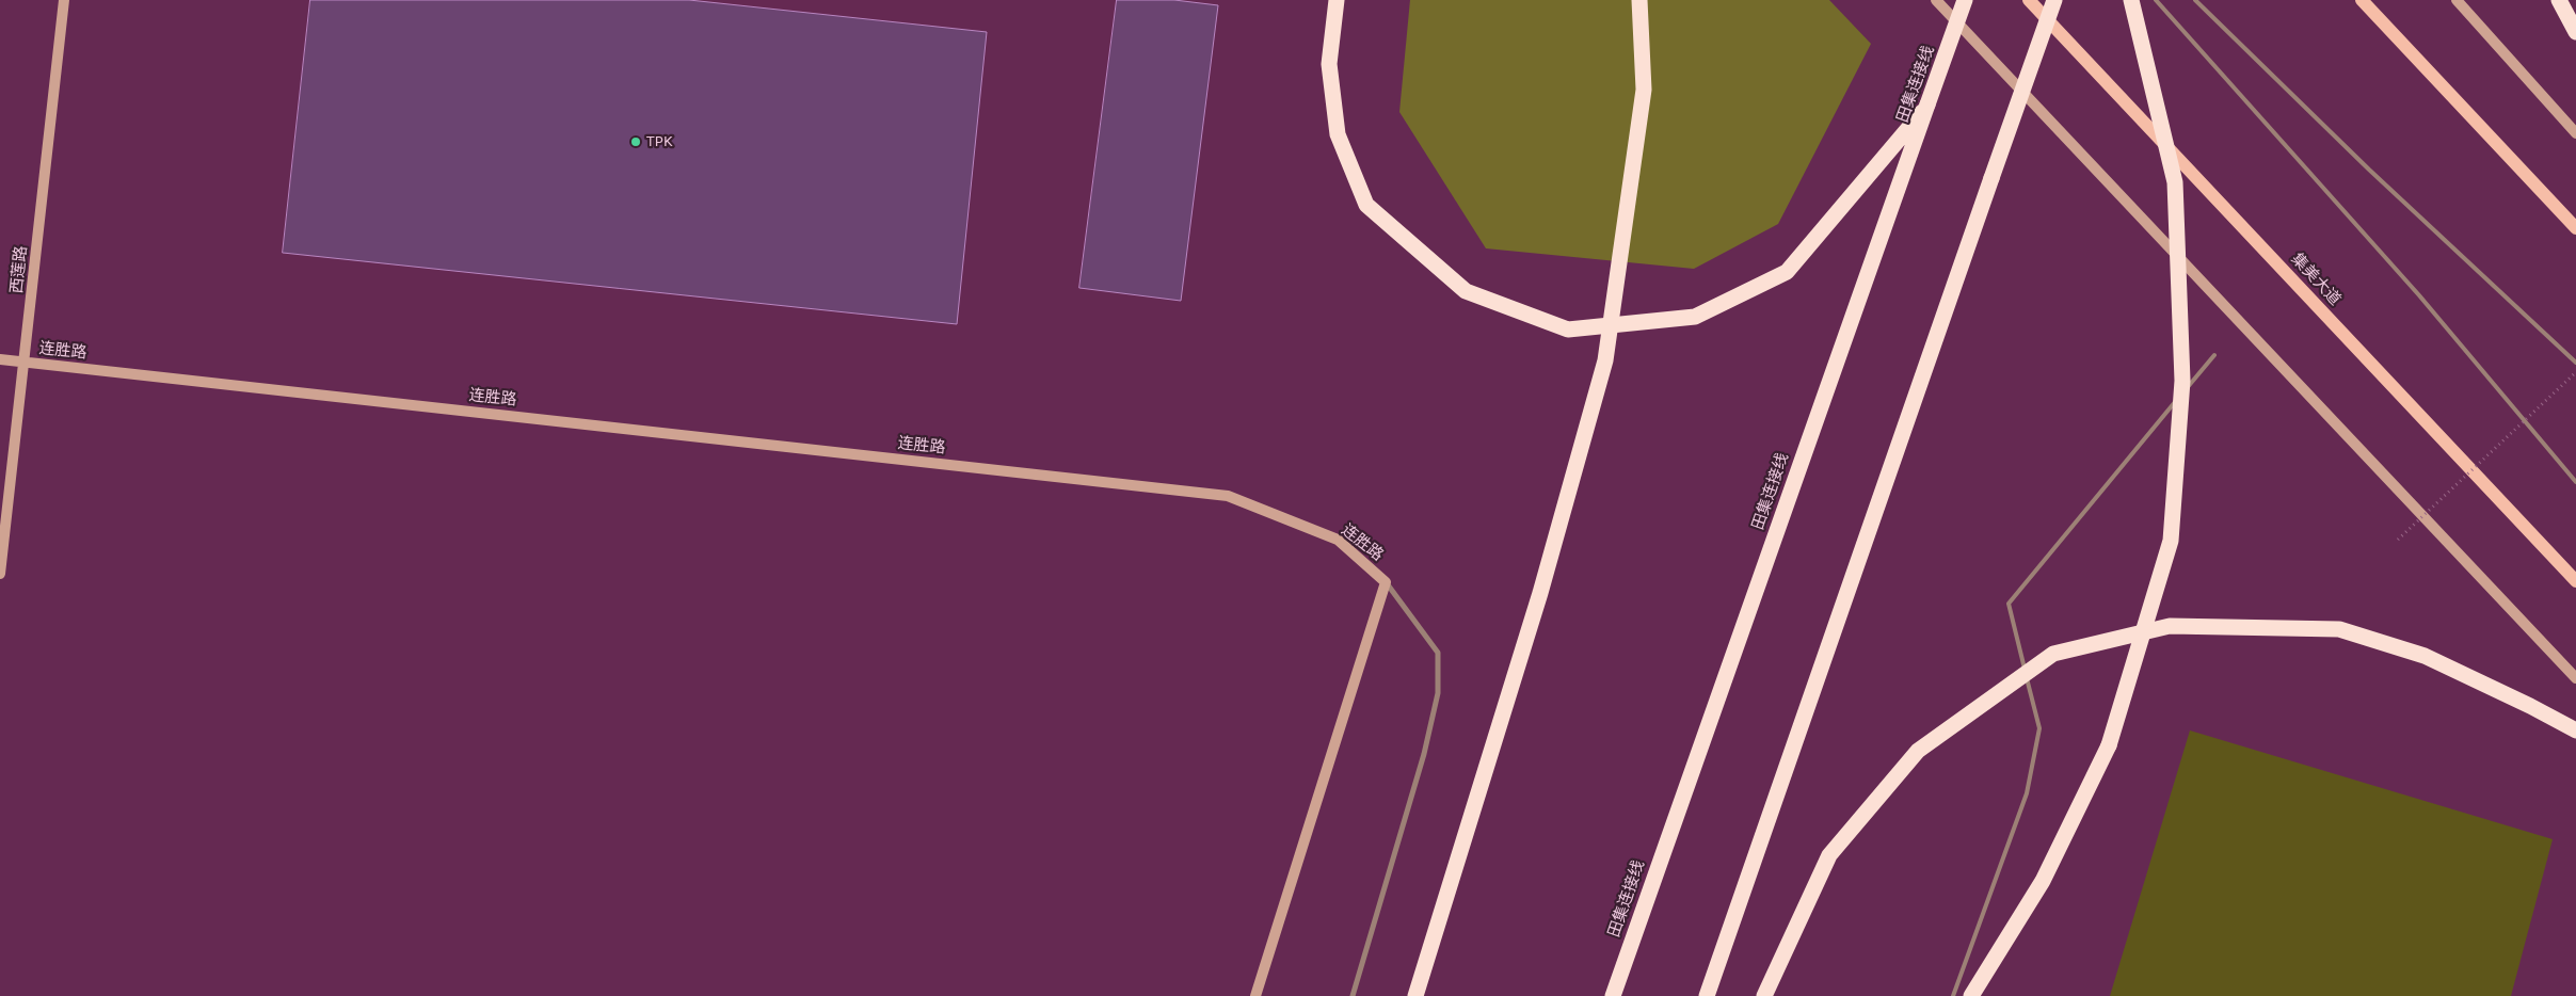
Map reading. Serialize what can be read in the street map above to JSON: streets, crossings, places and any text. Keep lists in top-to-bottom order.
{
  "streets": {
    "highway": ["田集连接线"],
    "main road": ["集美大道"],
    "street": ["西莲路", "连胜路"]
  },
  "crossings": [
    ["西莲路", "连胜路"]
  ],
  "places": ["TPK"]
}
